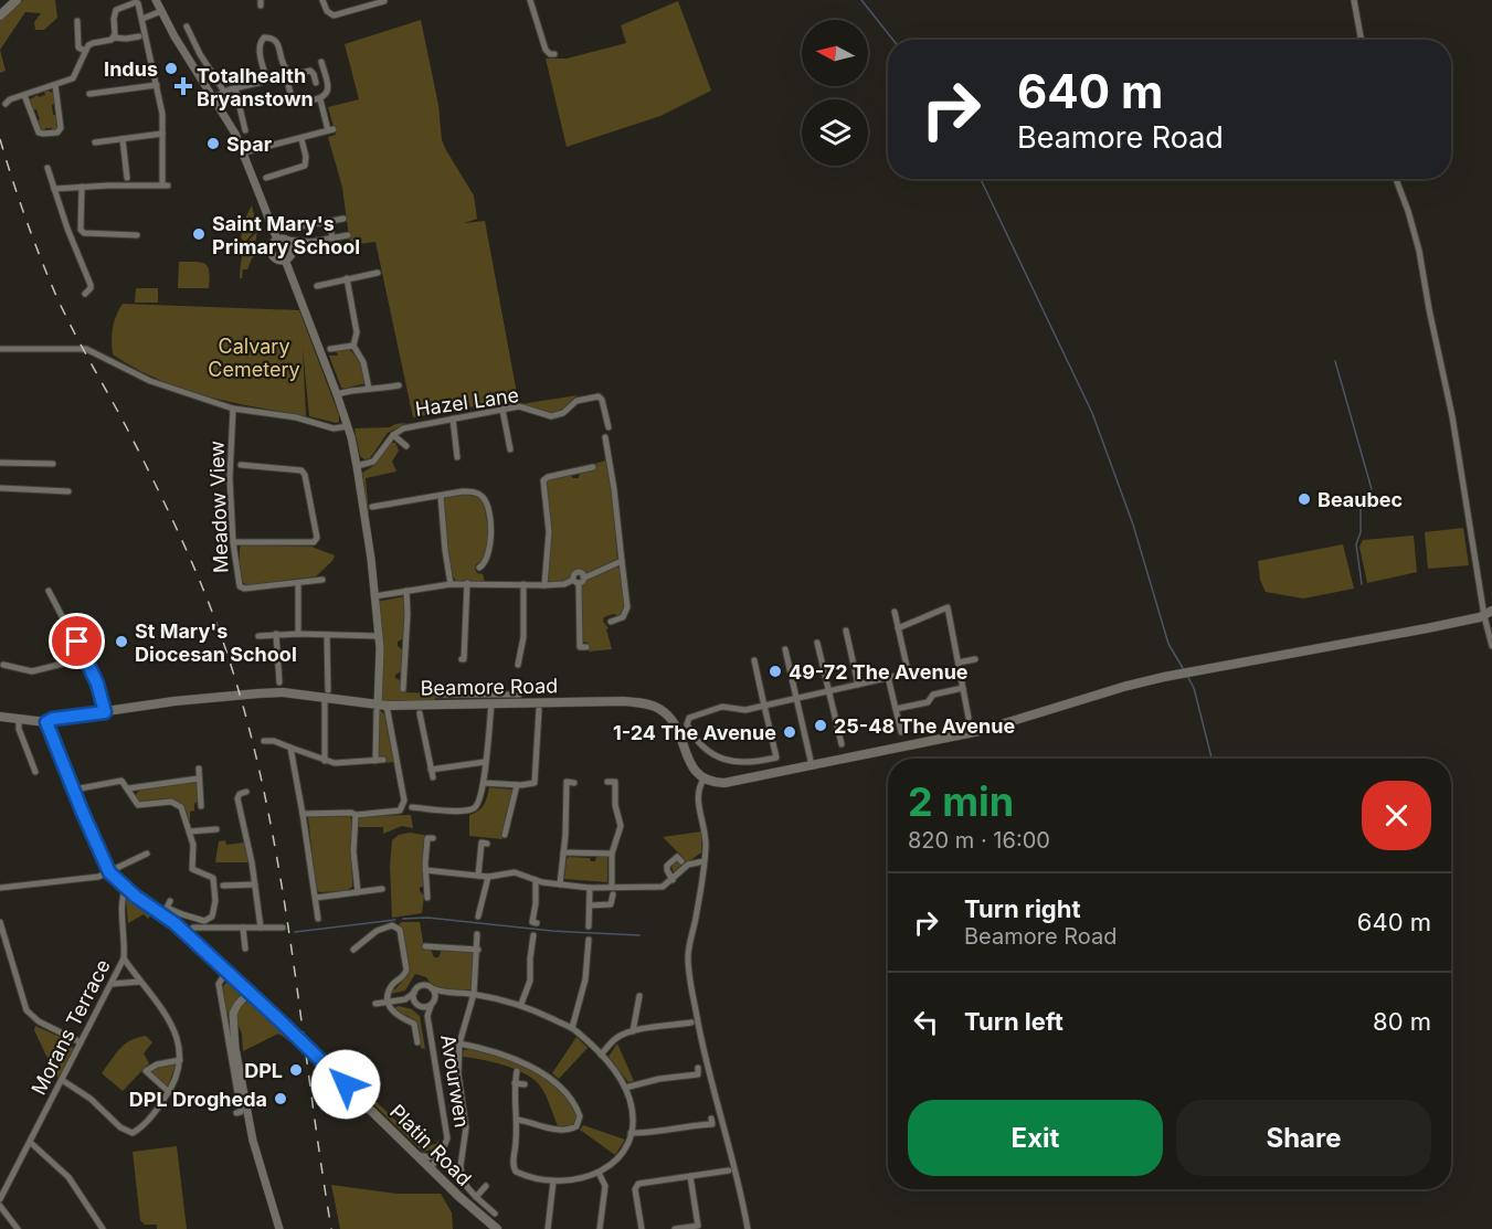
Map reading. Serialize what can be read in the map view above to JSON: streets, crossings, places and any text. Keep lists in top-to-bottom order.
{
  "streets": {
    "main road": ["Beamore Road", "Platin Road"],
    "street": [
      "Hazel Lane",
      "Meadow View",
      "Morans Terrace",
      "Avourwen"
    ]
  },
  "crossings": [
    ["Beamore Road", "Platin Road"],
    ["Morans Terrace", "Platin Road"],
    ["Avourwen", "Platin Road"]
  ],
  "parks": ["Calvary Cemetery"],
  "places": {
    "other": [
      "Indus",
      "Spar",
      "Saint Mary's Primary School",
      "Beaubec",
      "St Mary's Diocesan School",
      "49-72 The Avenue",
      "25-48 The Avenue",
      "1-24 The Avenue",
      "DPL",
      "DPL Drogheda"
    ],
    "health": ["Totalhealth Bryanstown"]
  },
  "north": "left",
  "page": {
    "turn": ["640 m", "Beamore Road"],
    "heading": ["2 min", "820 m · 16:00"],
    "list": [
      {
        "name": "Turn right",
        "note": "Beamore Road",
        "value": "640 m"
      },
      {
        "name": "Turn left",
        "value": "80 m"
      }
    ],
    "buttons": ["Exit", "Share"]
  }
}
